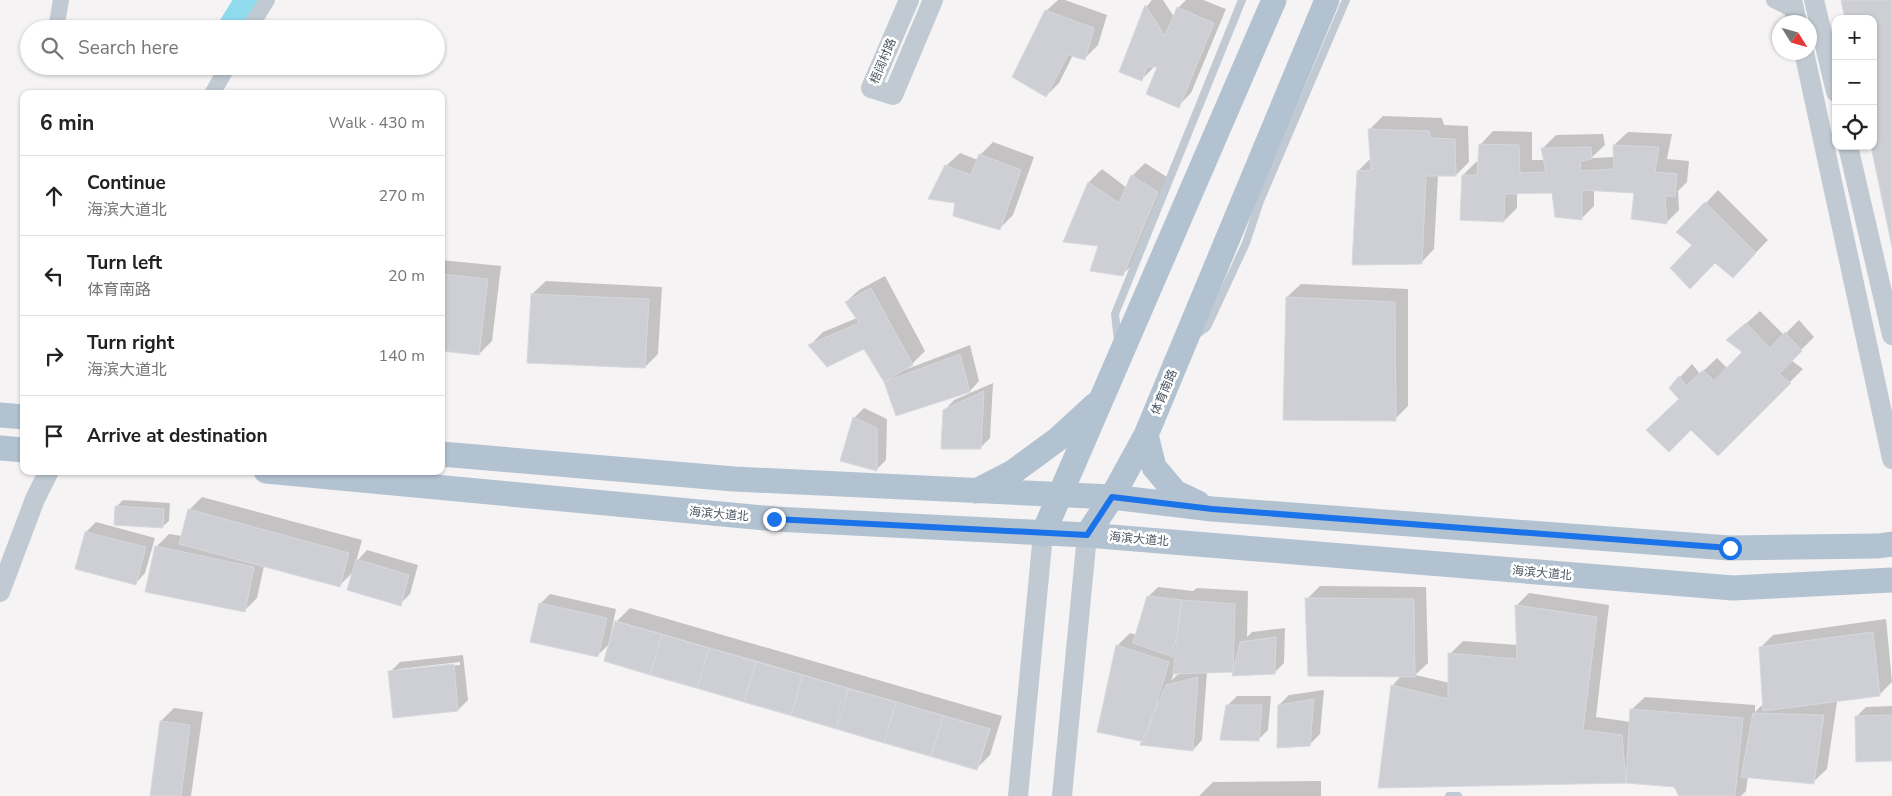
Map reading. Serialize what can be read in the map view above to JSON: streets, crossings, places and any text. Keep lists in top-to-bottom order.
{
  "streets": {
    "main road": ["体育南路", "海滨大道北"],
    "street": ["梧阔村路"]
  },
  "crossings": [
    ["体育南路", "海滨大道北"]
  ],
  "north": "bottom right",
  "page": {
    "map_buttons": ["+", "−"],
    "search": "Search here",
    "heading": ["6 min", "Walk · 430 m"],
    "list": [
      ["Continue", "海滨大道北", "270 m"],
      ["Turn left", "体育南路", "20 m"],
      ["Turn right", "海滨大道北", "140 m"],
      "Arrive at destination"
    ]
  }
}
